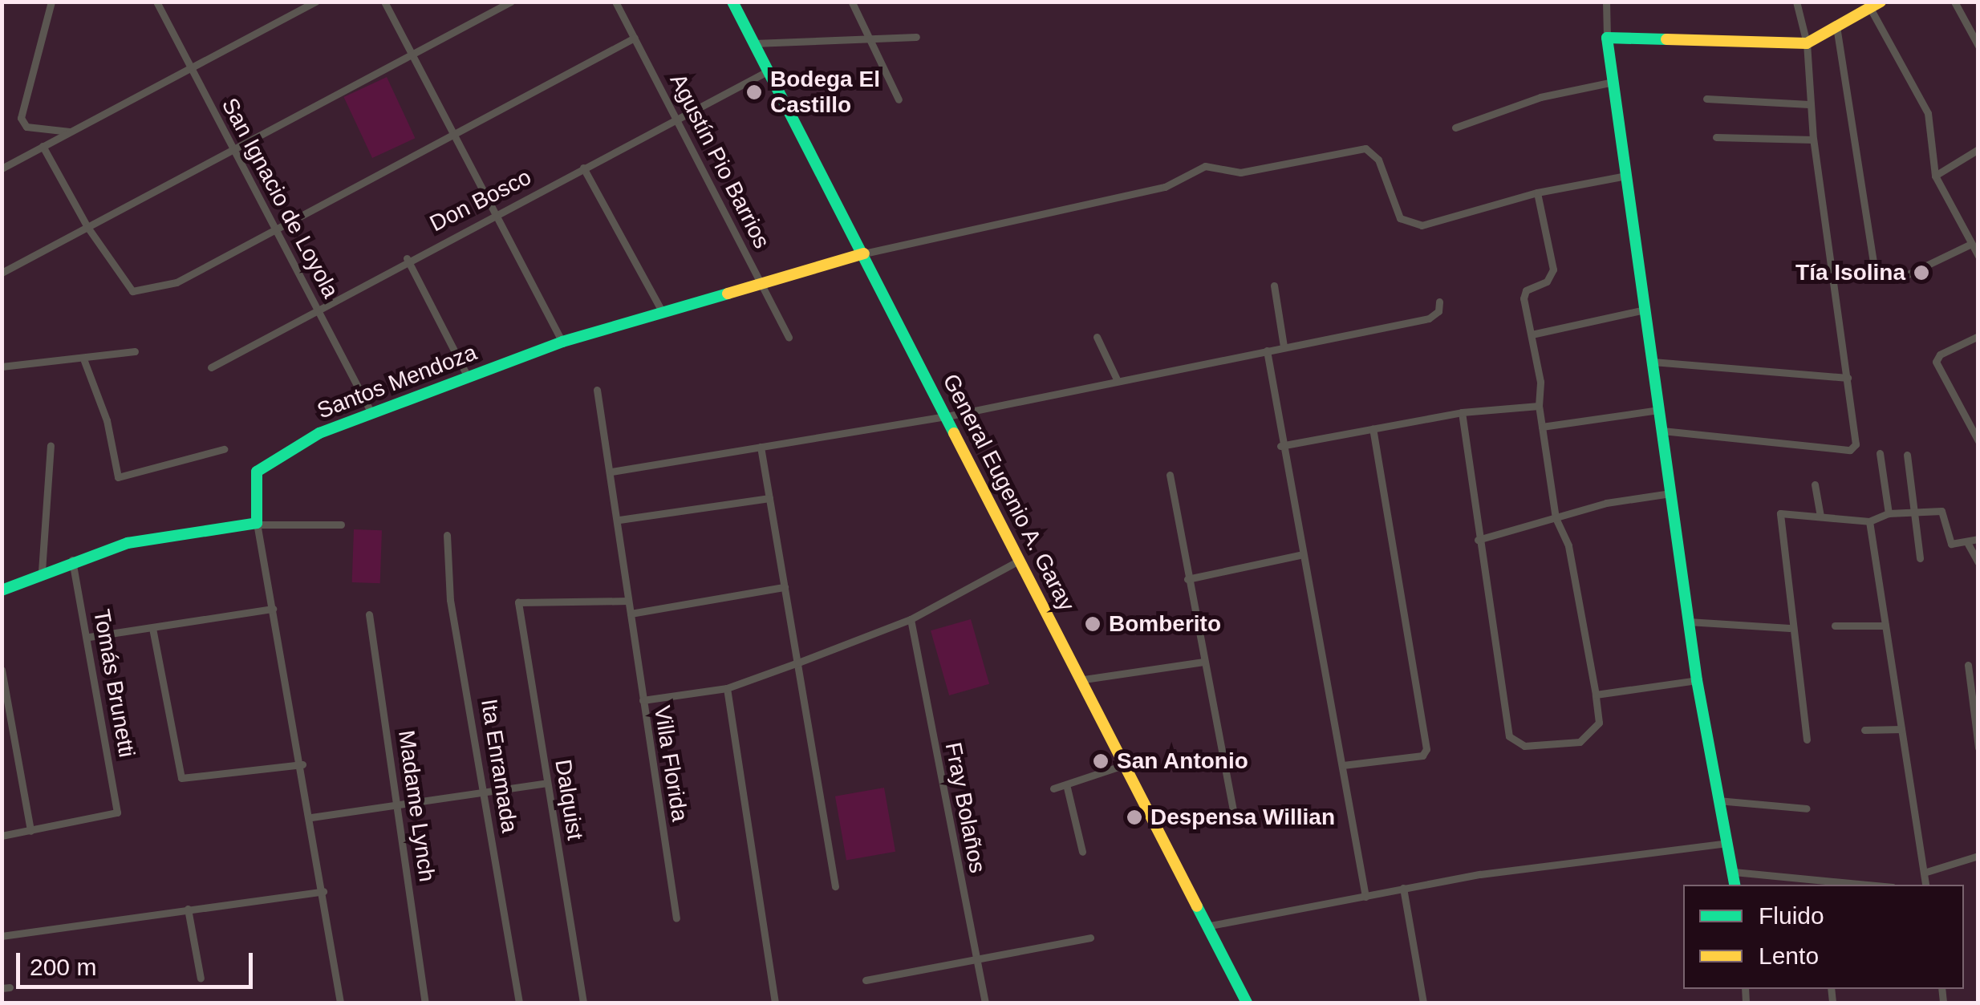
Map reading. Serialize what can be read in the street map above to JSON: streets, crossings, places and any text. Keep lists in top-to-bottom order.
{
  "streets": {
    "street": [
      "Agustín Pio Barrios",
      "San Ignacio de Loyola",
      "Don Bosco",
      "Santos Mendoza",
      "General Eugenio A. Garay",
      "Tomás Brunetti",
      "Villa Florida",
      "Ita Enramada",
      "Dalquist",
      "Madame Lynch",
      "Fray Bolaños"
    ]
  },
  "crossings": [
    ["Agustín Pio Barrios", "Don Bosco"],
    ["Agustín Pio Barrios", "Santos Mendoza"],
    ["San Ignacio de Loyola", "Don Bosco"],
    ["San Ignacio de Loyola", "Santos Mendoza"],
    ["Don Bosco", "General Eugenio A. Garay"],
    ["Santos Mendoza", "General Eugenio A. Garay"],
    ["Villa Florida", "Dalquist"]
  ],
  "places": [
    "Bodega El Castillo",
    "Tía Isolina",
    "Bomberito",
    "San Antonio",
    "Despensa Willian"
  ],
  "legend": ["Fluido", "Lento"],
  "scale_bar": "200 m"
}
